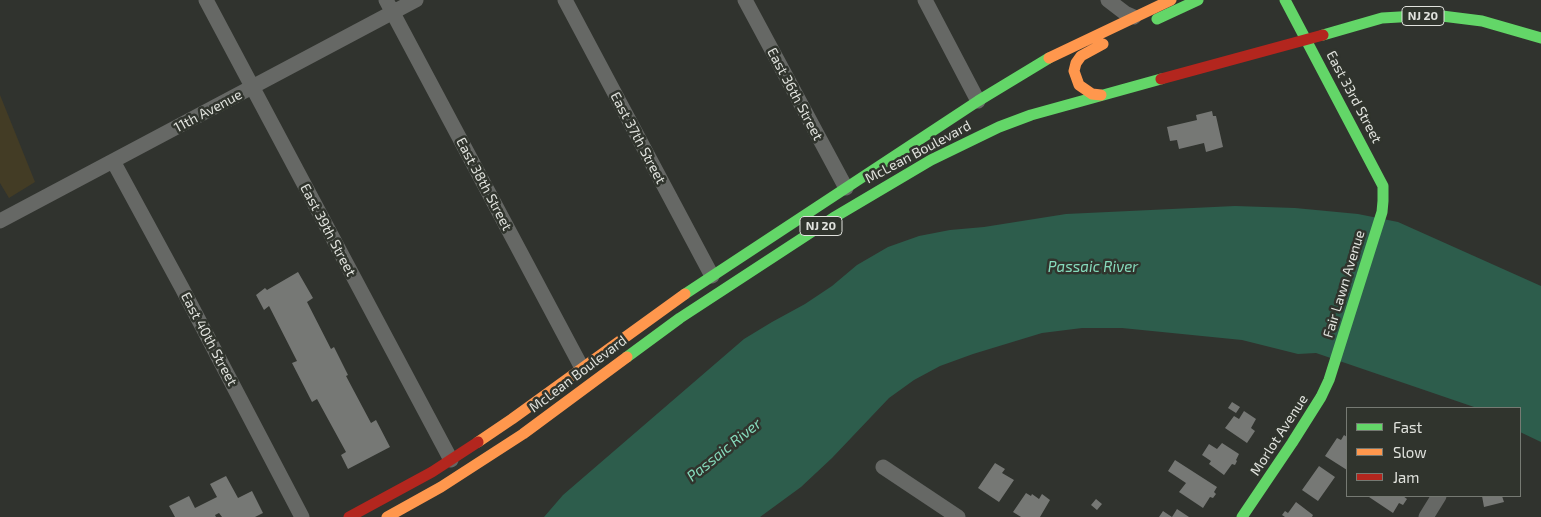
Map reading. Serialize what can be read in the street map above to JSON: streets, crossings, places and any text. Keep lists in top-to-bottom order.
{
  "streets": {
    "main road": [
      "NJ 20",
      "East 33rd Street",
      "McLean Boulevard",
      "Fair Lawn Avenue",
      "Morlot Avenue"
    ],
    "street": [
      "East 36th Street",
      "11th Avenue",
      "East 37th Street",
      "East 38th Street",
      "East 39th Street",
      "East 40th Street"
    ]
  },
  "crossings": [
    ["East 36th Street", "McLean Boulevard"],
    ["East 33rd Street", "McLean Boulevard"],
    ["East 33rd Street", "Fair Lawn Avenue"],
    ["11th Avenue", "East 38th Street"],
    ["11th Avenue", "East 39th Street"],
    ["11th Avenue", "East 40th Street"],
    ["East 37th Street", "McLean Boulevard"],
    ["McLean Boulevard", "East 38th Street"],
    ["McLean Boulevard", "East 39th Street"],
    ["Fair Lawn Avenue", "Morlot Avenue"]
  ],
  "water": ["Passaic River"],
  "legend": ["Fast", "Slow", "Jam"]
}
